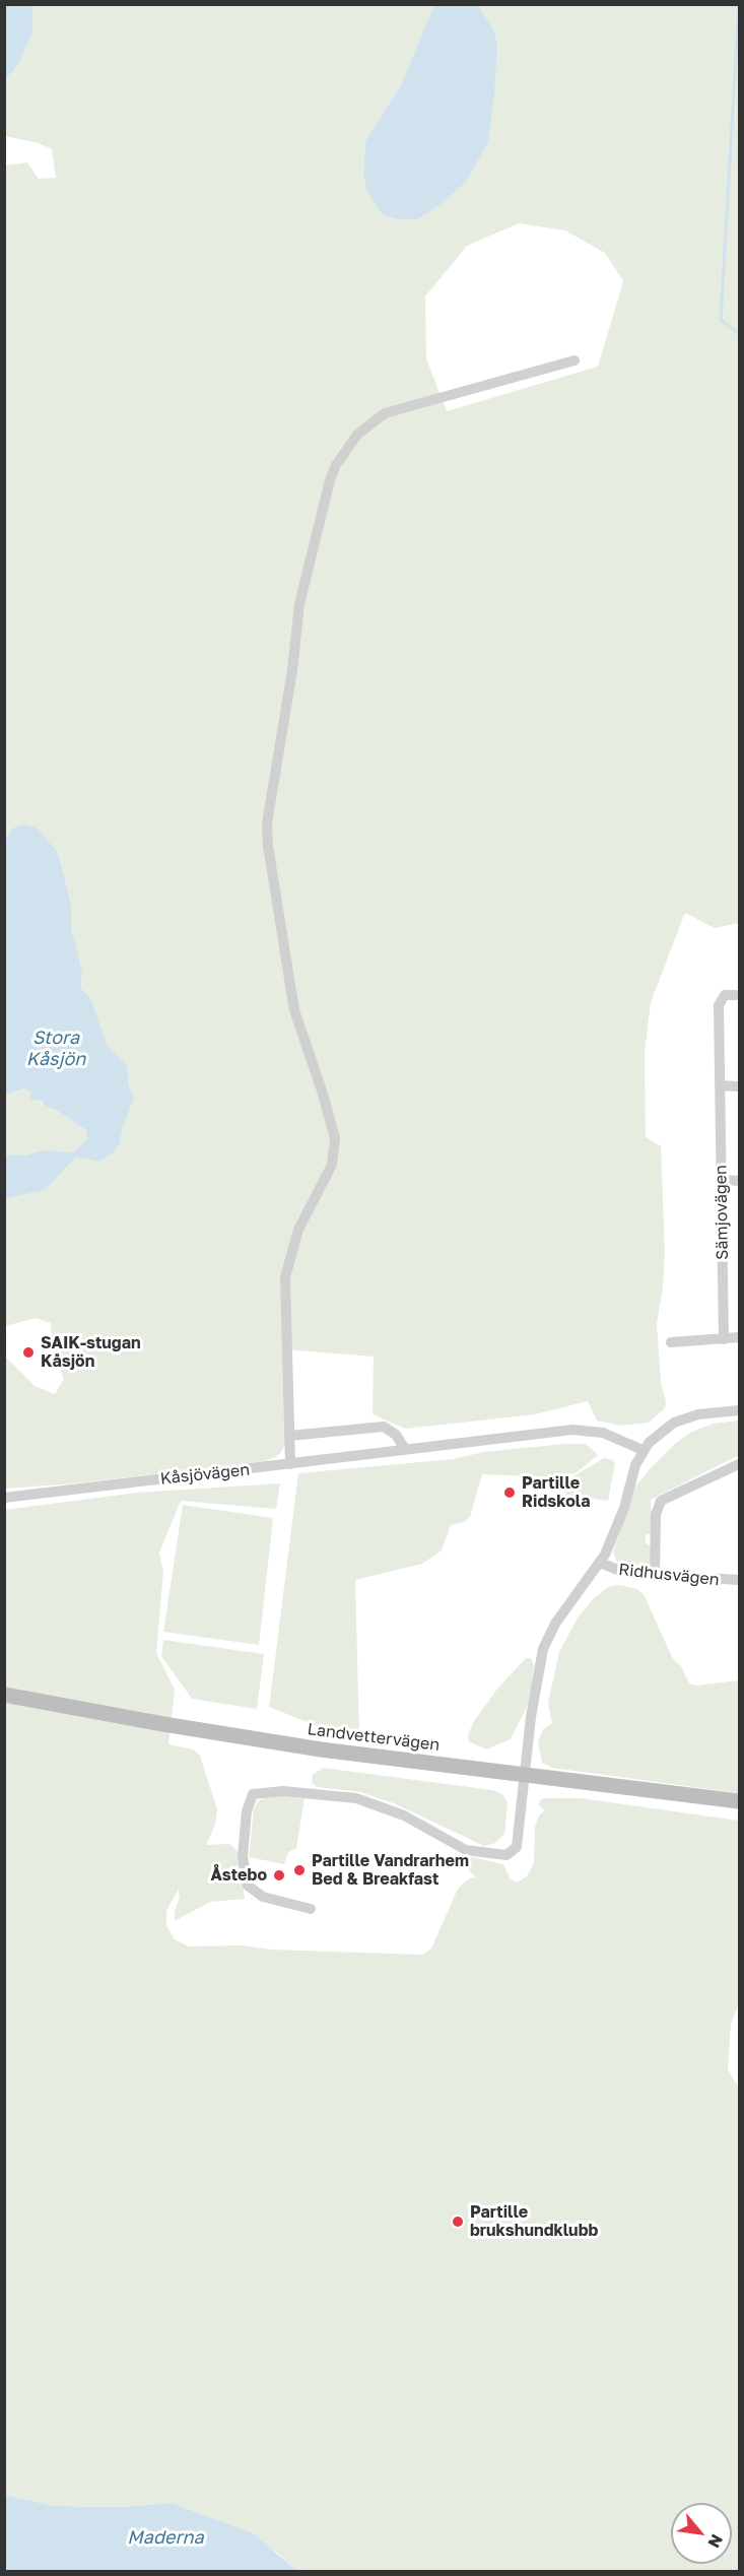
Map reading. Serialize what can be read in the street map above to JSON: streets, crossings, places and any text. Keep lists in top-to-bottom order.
{
  "streets": {
    "street": [
      "Sämjovägen",
      "Kåsjövägen",
      "Ridhusvägen",
      "Landvettervägen"
    ]
  },
  "water": ["Stora Kåsjön", "Maderna"],
  "places": [
    "SAIK-stugan Kåsjön",
    "Partille Ridskola",
    "Partille Vandrarhem Bed & Breakfast",
    "Åstebo",
    "Partille brukshundklubb"
  ],
  "north": "bottom right"
}
